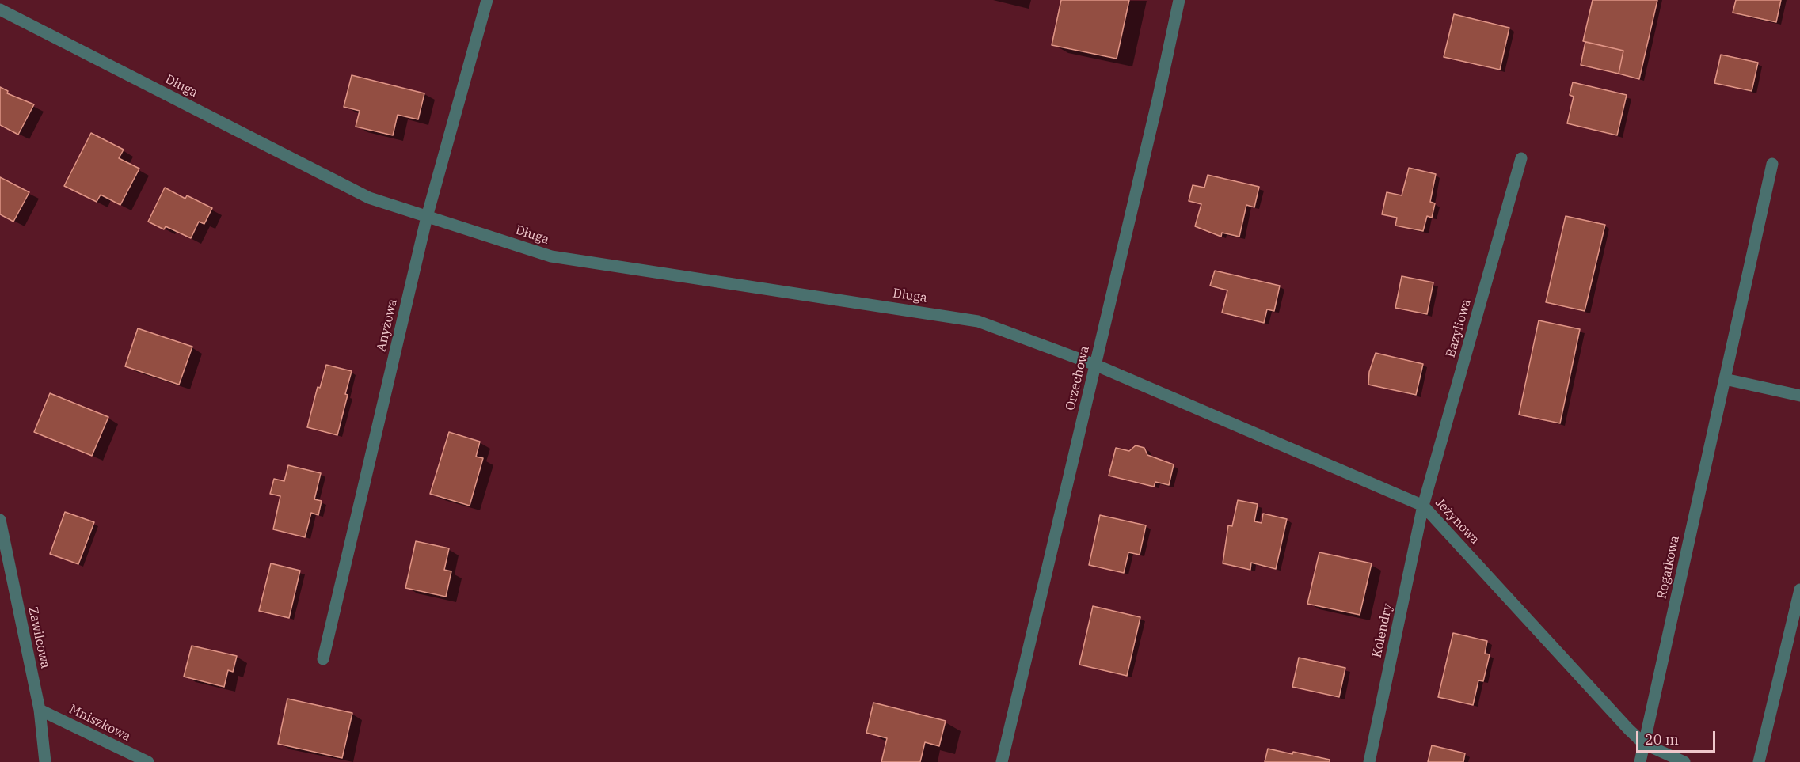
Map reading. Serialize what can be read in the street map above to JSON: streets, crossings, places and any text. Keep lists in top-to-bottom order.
{
  "streets": {
    "street": [
      "Długa",
      "Anyżowa",
      "Bazyliowa",
      "Orzechowa",
      "Jeżynowa",
      "Rogatkowa",
      "Kolendry",
      "Zawilcowa",
      "Mniszkowa"
    ]
  },
  "crossings": [
    ["Długa", "Anyżowa"],
    ["Długa", "Orzechowa"],
    ["Długa", "Jeżynowa"],
    ["Bazyliowa", "Jeżynowa"],
    ["Bazyliowa", "Kolendry"],
    ["Orzechowa", "Jeżynowa"],
    ["Jeżynowa", "Rogatkowa"],
    ["Jeżynowa", "Kolendry"],
    ["Zawilcowa", "Mniszkowa"]
  ],
  "scale_bar": "20 m"
}
